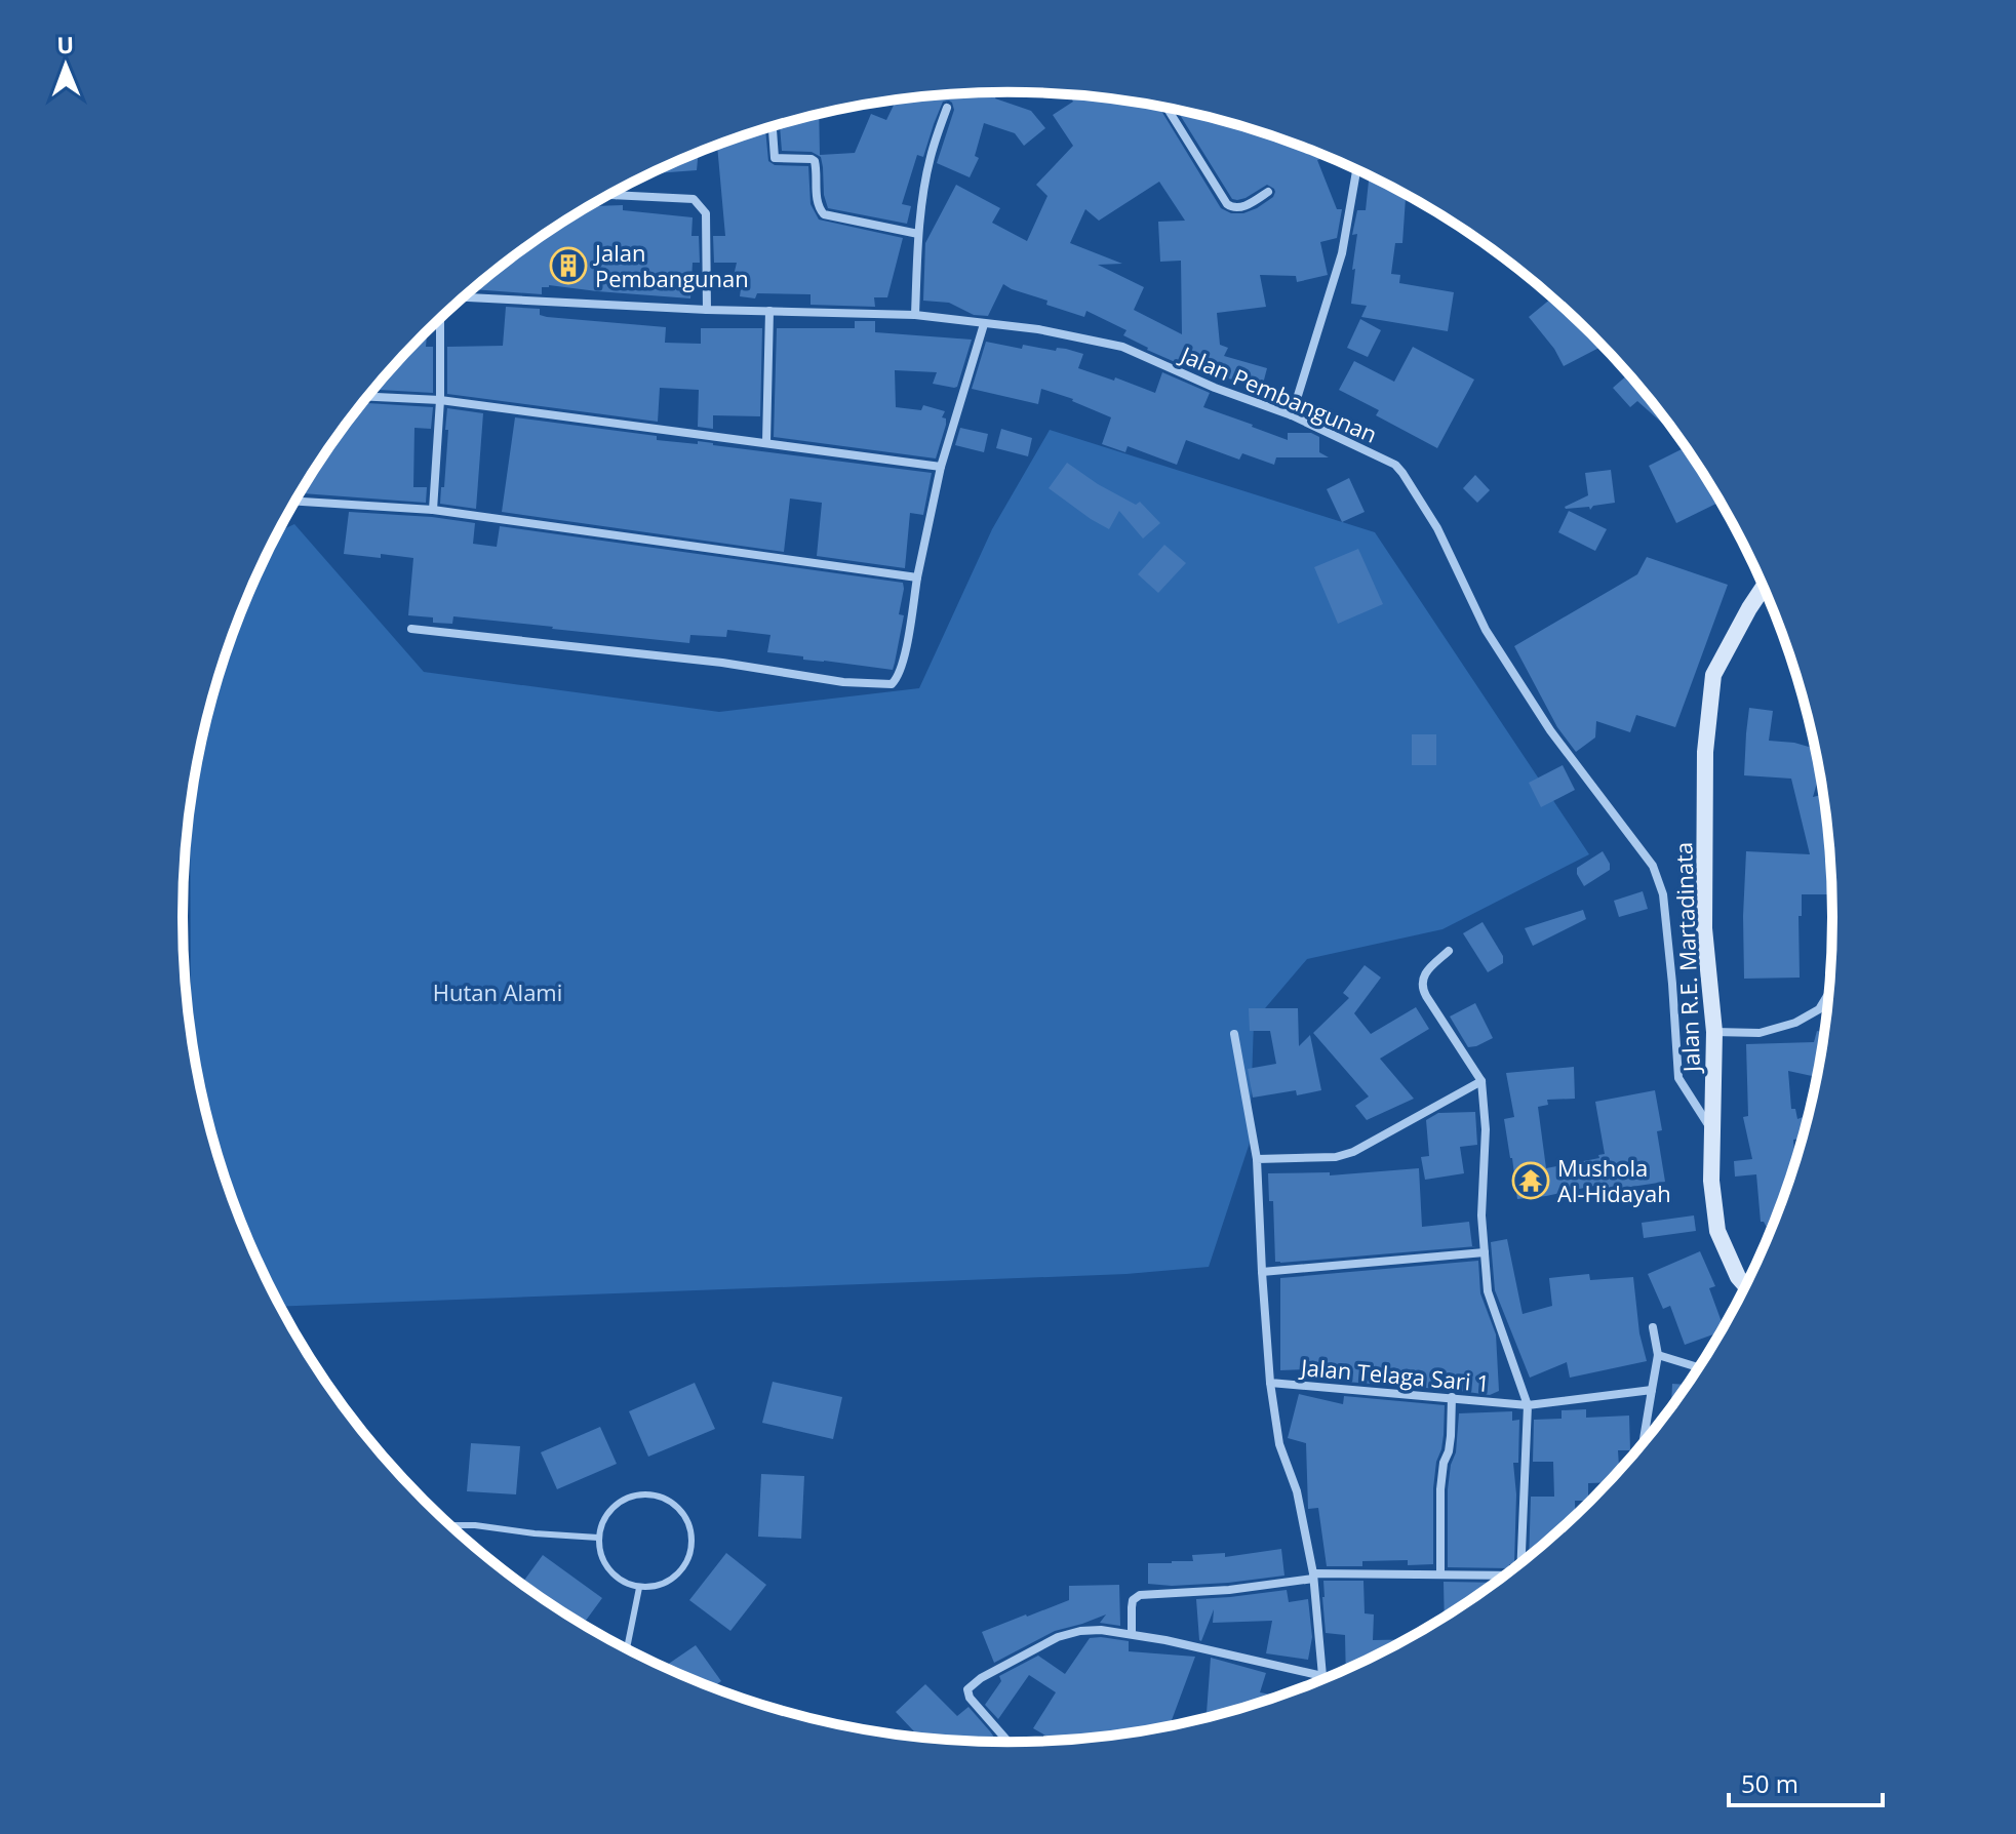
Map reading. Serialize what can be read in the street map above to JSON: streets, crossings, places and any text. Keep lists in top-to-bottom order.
{
  "streets": {
    "street": ["Jalan Pembangunan", "Jalan R.E. Martadinata", "Jalan Telaga Sari 1"]
  },
  "crossings": [
    ["Jalan Pembangunan", "Jalan R.E. Martadinata"]
  ],
  "parks": ["Hutan Alami"],
  "places": {
    "building": ["Jalan Pembangunan"],
    "temple": ["Mushola Al-Hidayah"]
  },
  "scale_bar": "50 m",
  "north": "top"
}
